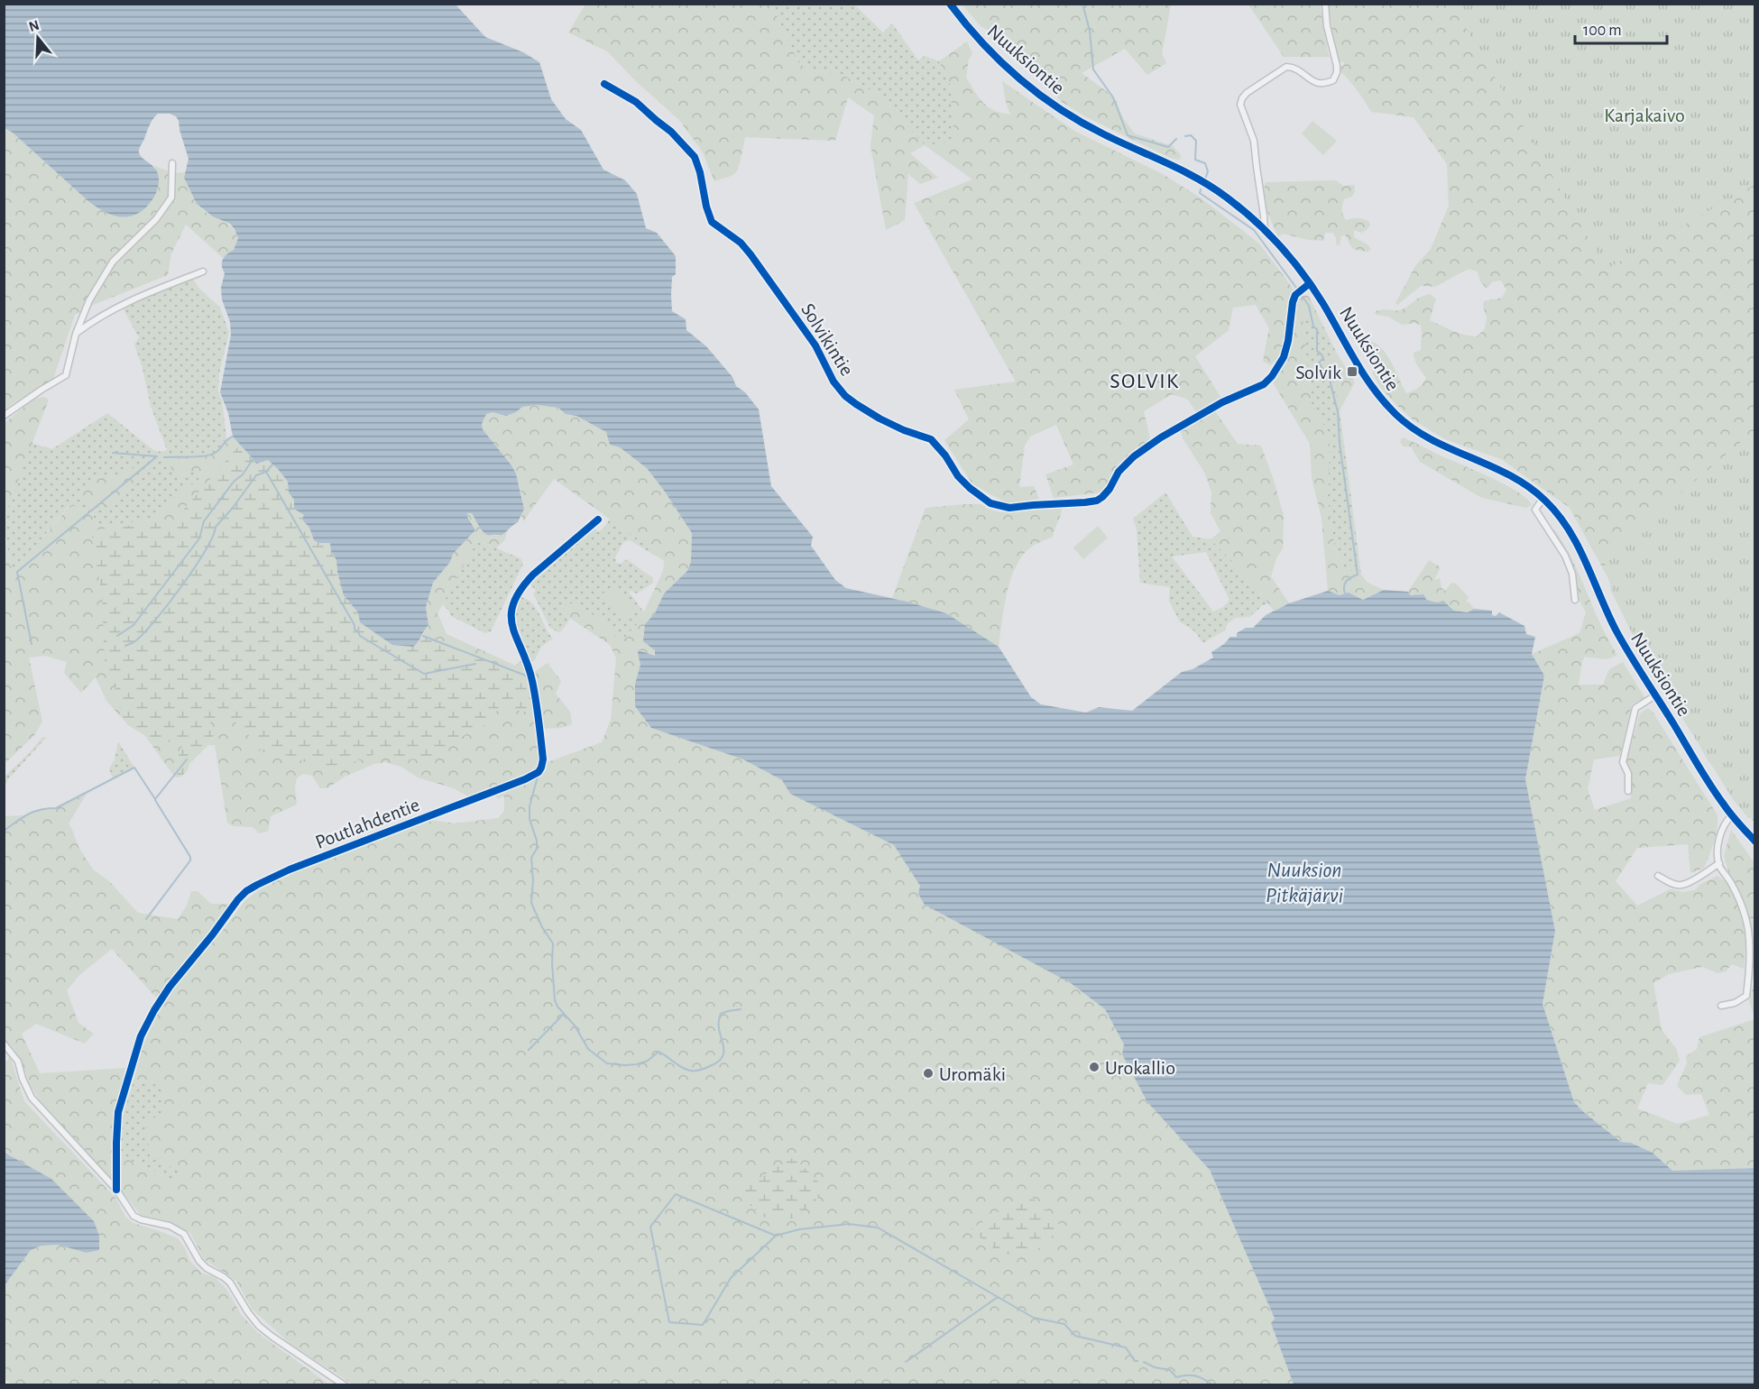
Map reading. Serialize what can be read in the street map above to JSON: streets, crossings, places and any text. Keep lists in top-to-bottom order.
{
  "streets": {
    "street": ["Nuuksiontie", "Solvikintie", "Poutlahdentie"]
  },
  "crossings": [
    ["Nuuksiontie", "Solvikintie"]
  ],
  "districts": ["SOLVIK"],
  "water": ["Nuuksion Pitkäjärvi"],
  "parks": ["Karjakaivo"],
  "places": {
    "transit": ["Solvik"],
    "other": ["Urokallio", "Uromäki"]
  },
  "scale_bar": "100 m",
  "north": "top"
}
